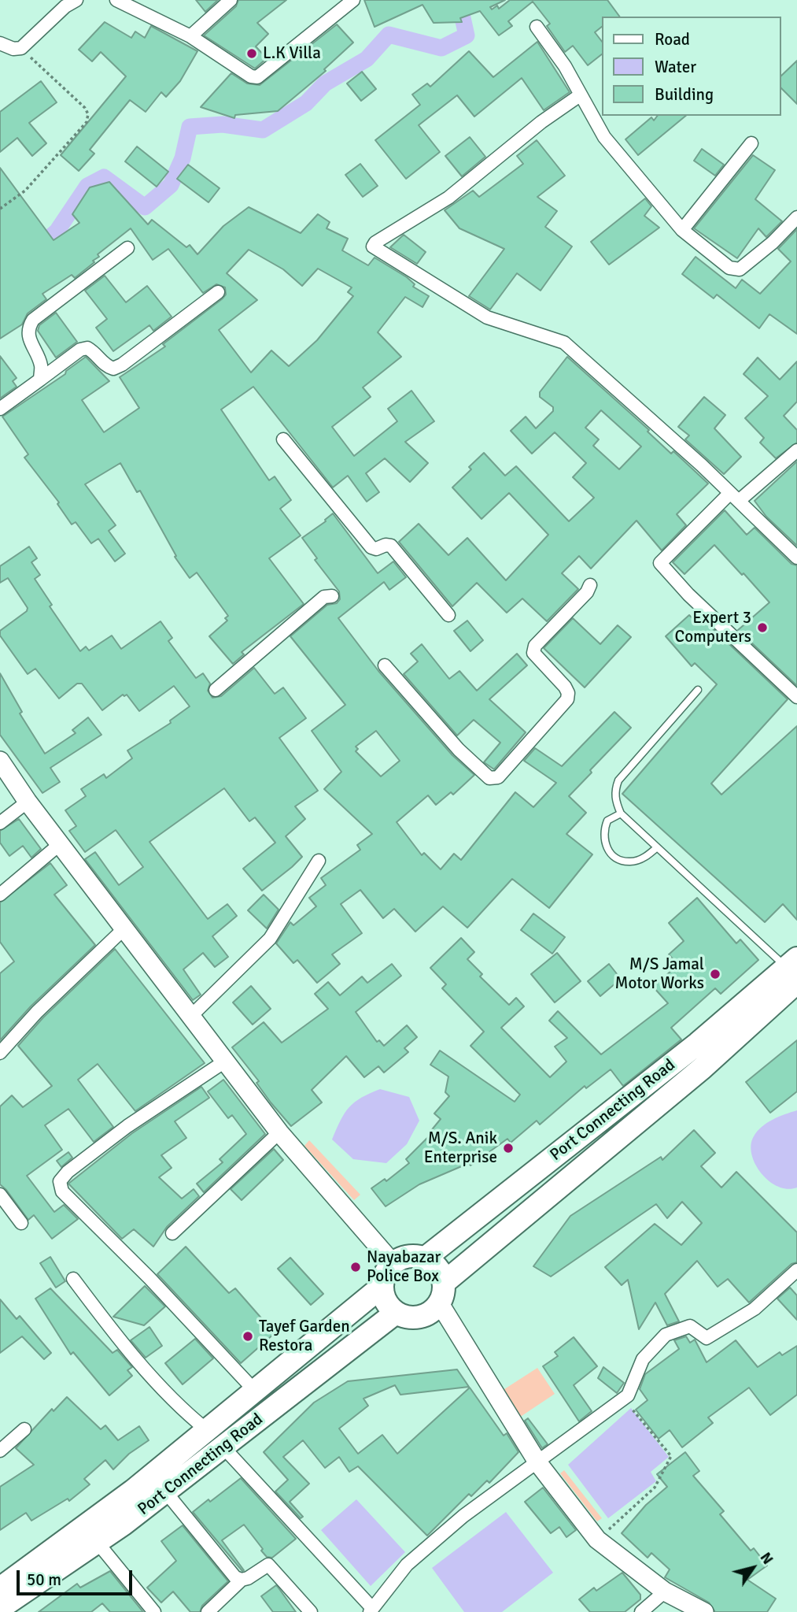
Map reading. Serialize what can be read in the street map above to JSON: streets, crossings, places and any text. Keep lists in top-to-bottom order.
{
  "streets": {
    "highway": ["Port Connecting Road"]
  },
  "places": [
    "L.K Villa",
    "Expert 3 Computers",
    "M/S Jamal Motor Works",
    "M/S. Anik Enterprise",
    "Nayabazar Police Box",
    "Tayef Garden Restora"
  ],
  "legend": ["Road", "Water", "Building"],
  "scale_bar": "50 m",
  "north": "top right"
}
